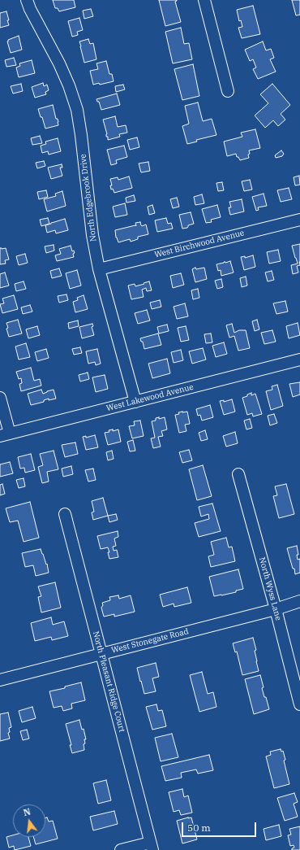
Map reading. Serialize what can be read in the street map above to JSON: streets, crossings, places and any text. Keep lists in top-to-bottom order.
{
  "streets": {
    "street": [
      "North Edgebrook Drive",
      "West Birchwood Avenue",
      "West Lakewood Avenue",
      "North Wyss Lane",
      "West Stonegate Road",
      "North Pleasant Ridge Court"
    ]
  },
  "crossings": [
    ["North Edgebrook Drive", "West Birchwood Avenue"],
    ["North Edgebrook Drive", "West Lakewood Avenue"],
    ["North Wyss Lane", "West Stonegate Road"],
    ["West Stonegate Road", "North Pleasant Ridge Court"]
  ],
  "scale_bar": "50 m",
  "north": "top"
}
